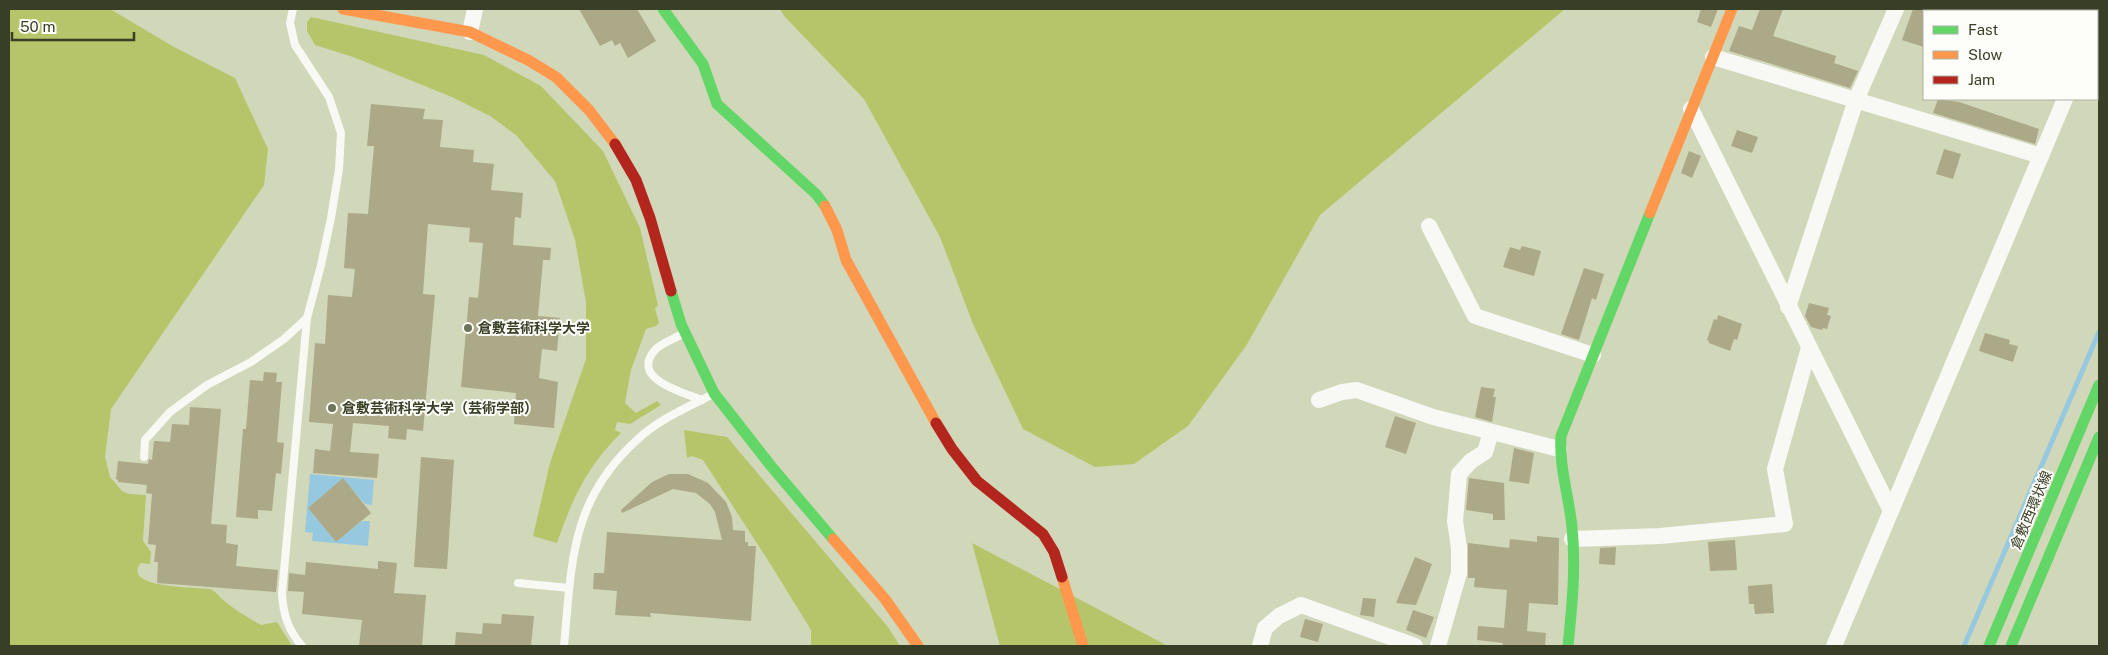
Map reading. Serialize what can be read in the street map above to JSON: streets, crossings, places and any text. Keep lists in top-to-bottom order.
{
  "streets": {
    "street": ["倉敷西環状線"]
  },
  "places": ["倉敷芸術科学大学", "倉敷芸術科学大学（芸術学部）"],
  "legend": ["Fast", "Slow", "Jam"],
  "scale_bar": "50 m"
}
